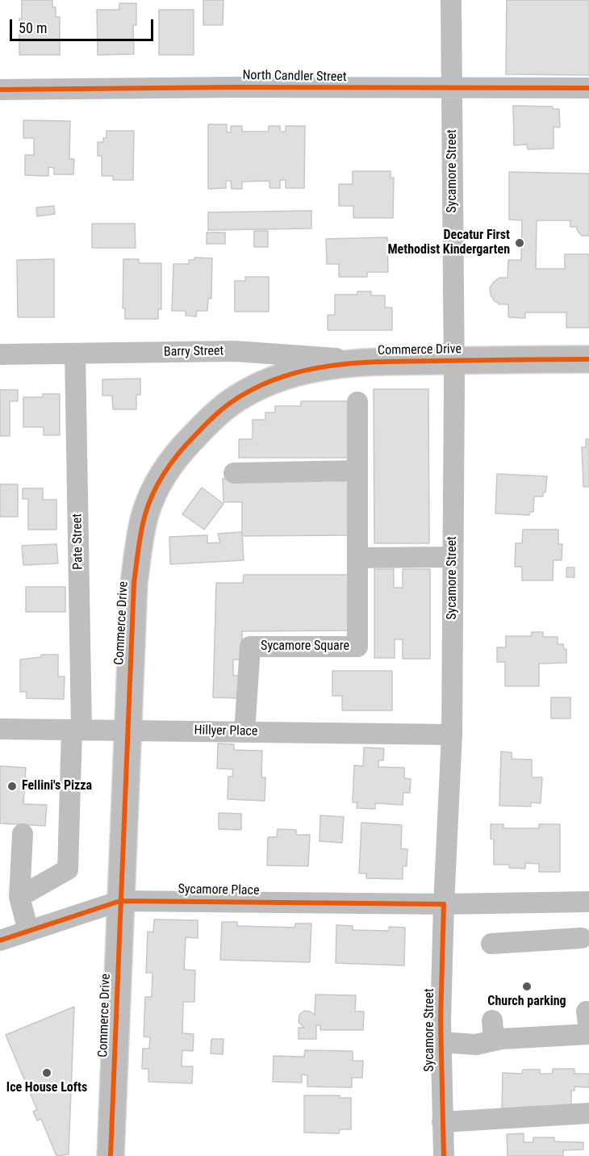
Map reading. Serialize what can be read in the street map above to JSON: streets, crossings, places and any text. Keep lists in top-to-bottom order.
{
  "streets": {
    "main road": ["Commerce Drive"],
    "street": [
      "North Candler Street",
      "Sycamore Street",
      "Barry Street",
      "Pate Street",
      "Sycamore Square",
      "Hillyer Place",
      "Sycamore Place"
    ]
  },
  "crossings": [
    ["North Candler Street", "Sycamore Street"],
    ["Sycamore Street", "Commerce Drive"],
    ["Sycamore Street", "Hillyer Place"],
    ["Sycamore Street", "Sycamore Place"],
    ["Commerce Drive", "Barry Street"],
    ["Commerce Drive", "Hillyer Place"],
    ["Commerce Drive", "Sycamore Place"],
    ["Barry Street", "Pate Street"],
    ["Pate Street", "Hillyer Place"],
    ["Sycamore Square", "Hillyer Place"]
  ],
  "places": [
    "Decatur First Methodist Kindergarten",
    "Fellini's Pizza",
    "Church parking",
    "Ice House Lofts"
  ],
  "scale_bar": "50 m"
}
